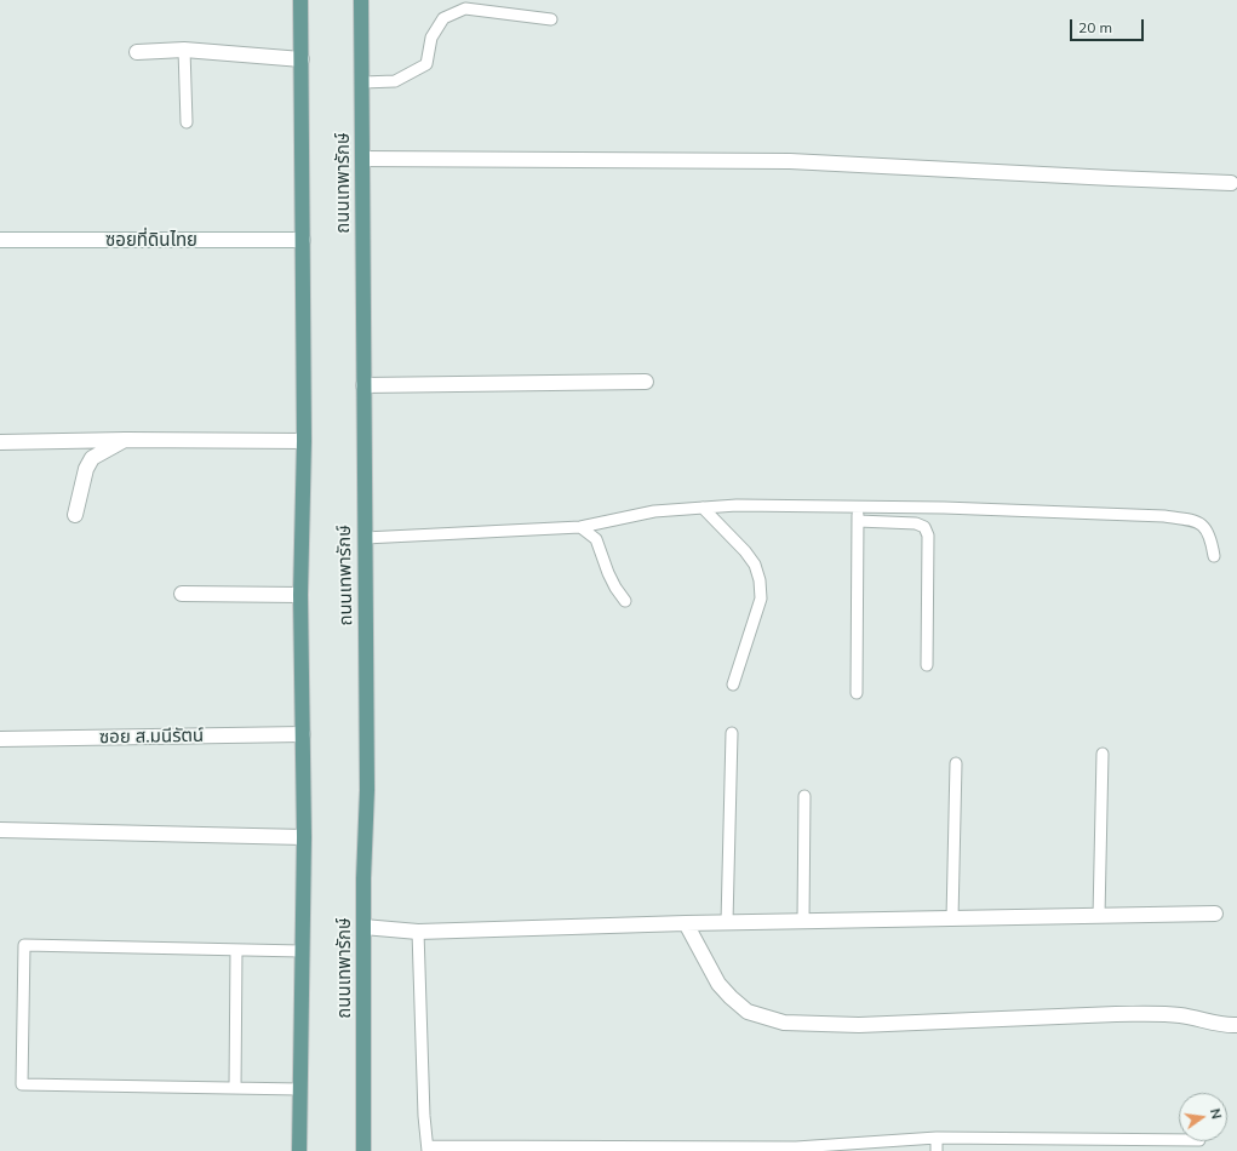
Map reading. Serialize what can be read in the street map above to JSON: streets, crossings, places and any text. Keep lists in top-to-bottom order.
{
  "streets": {
    "main road": ["ถนนเทพารักษ์"],
    "street": ["ซอยที่ดินไทย", "ซอย ส.มนีรัตน์"]
  },
  "scale_bar": "20 m",
  "north": "right"
}
